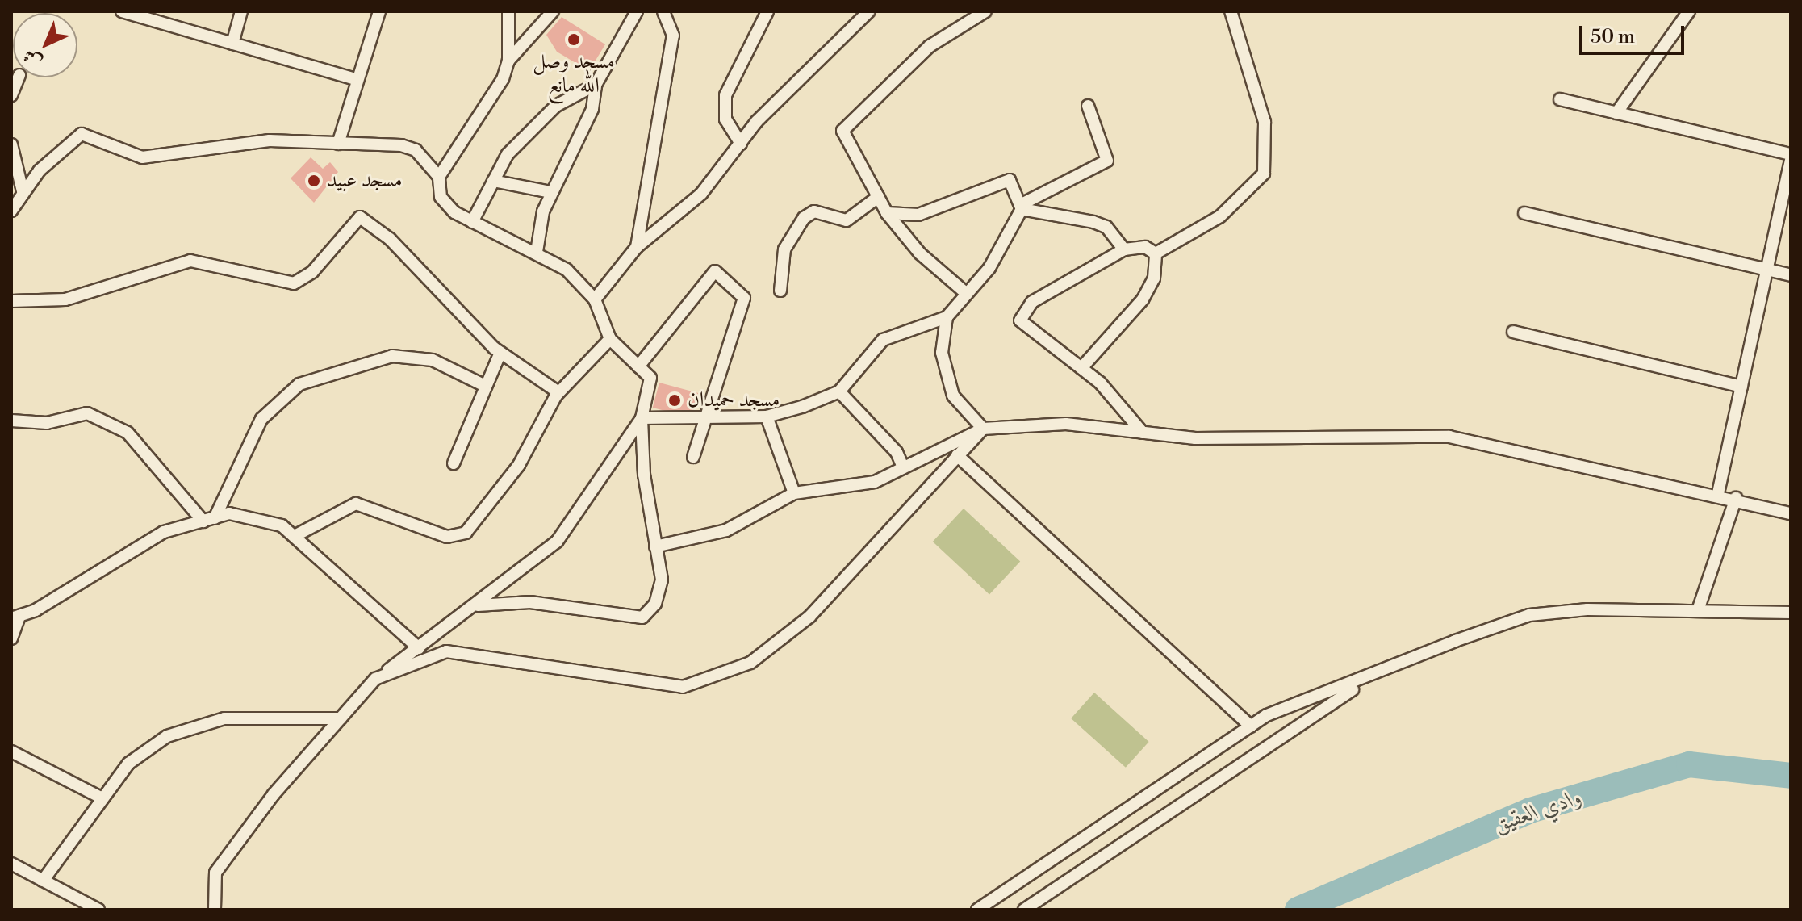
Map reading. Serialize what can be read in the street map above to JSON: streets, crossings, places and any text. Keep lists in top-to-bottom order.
{
  "water": ["وادي العقيق"],
  "places": ["مسجد وصل الله مانع", "مسجد عبيد", "مسجد حميدان"],
  "scale_bar": "50 m",
  "north": "bottom left"
}
